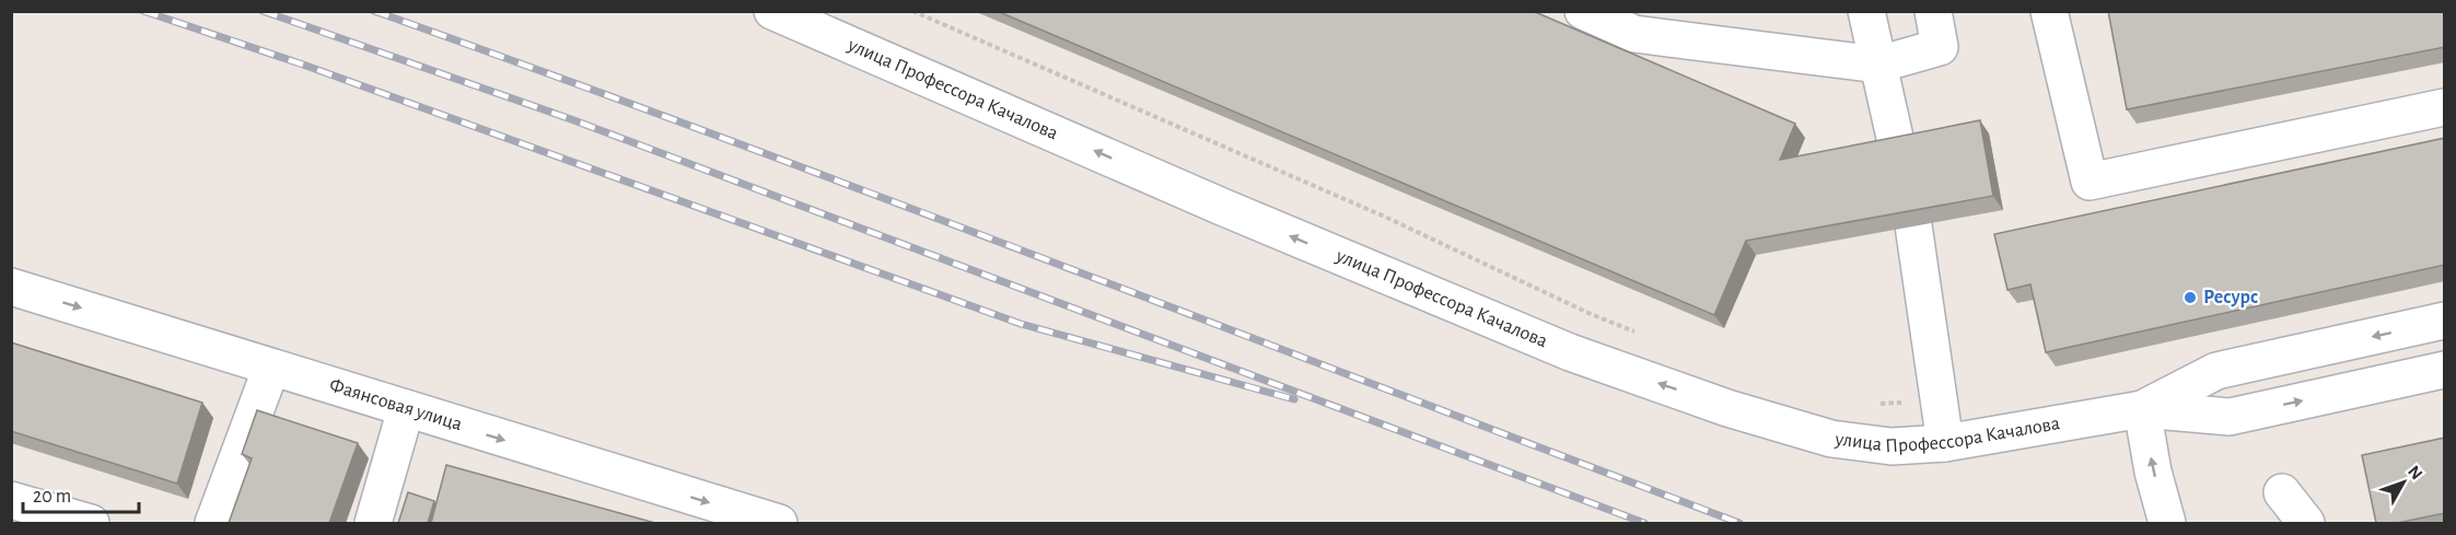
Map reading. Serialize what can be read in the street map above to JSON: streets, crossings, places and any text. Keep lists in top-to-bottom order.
{
  "streets": {
    "street": ["улица Профессора Качалова", "Фаянсовая улица"]
  },
  "one_way": ["Фаянсовая улица"],
  "places": ["Ресурс"],
  "scale_bar": "20 m",
  "north": "top right"
}
